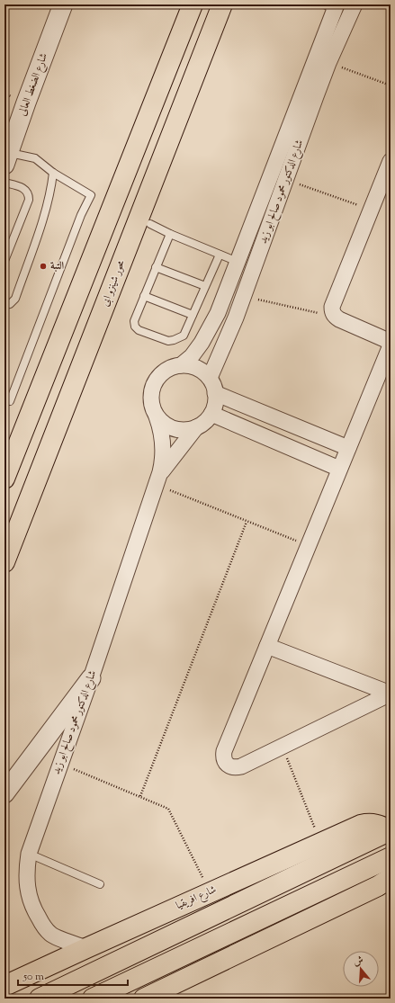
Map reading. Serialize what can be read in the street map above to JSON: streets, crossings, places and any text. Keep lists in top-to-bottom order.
{
  "streets": {
    "main road": ["محور شينزو ابى", "شارع افريقيا"],
    "street": ["شارع الضغط العالى", "شارع الدكتور محمود صالح ابو زيد"]
  },
  "crossings": [
    ["شارع الدكتور محمود صالح ابو زيد", "شارع افريقيا"]
  ],
  "places": ["التبة"],
  "scale_bar": "50 m",
  "north": "top"
}
